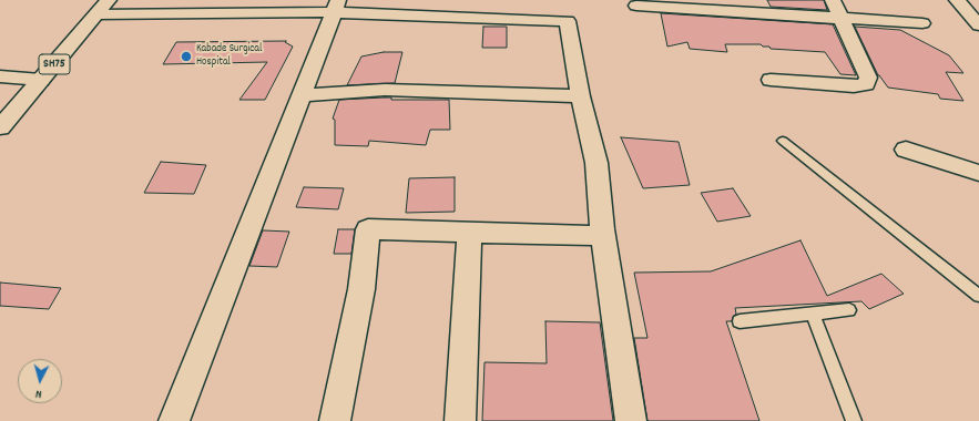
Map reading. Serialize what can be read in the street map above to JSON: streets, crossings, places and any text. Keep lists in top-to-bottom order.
{
  "streets": {
    "main road": ["SH75"]
  },
  "places": ["Kabade Surgical Hospital"],
  "north": "bottom"
}
